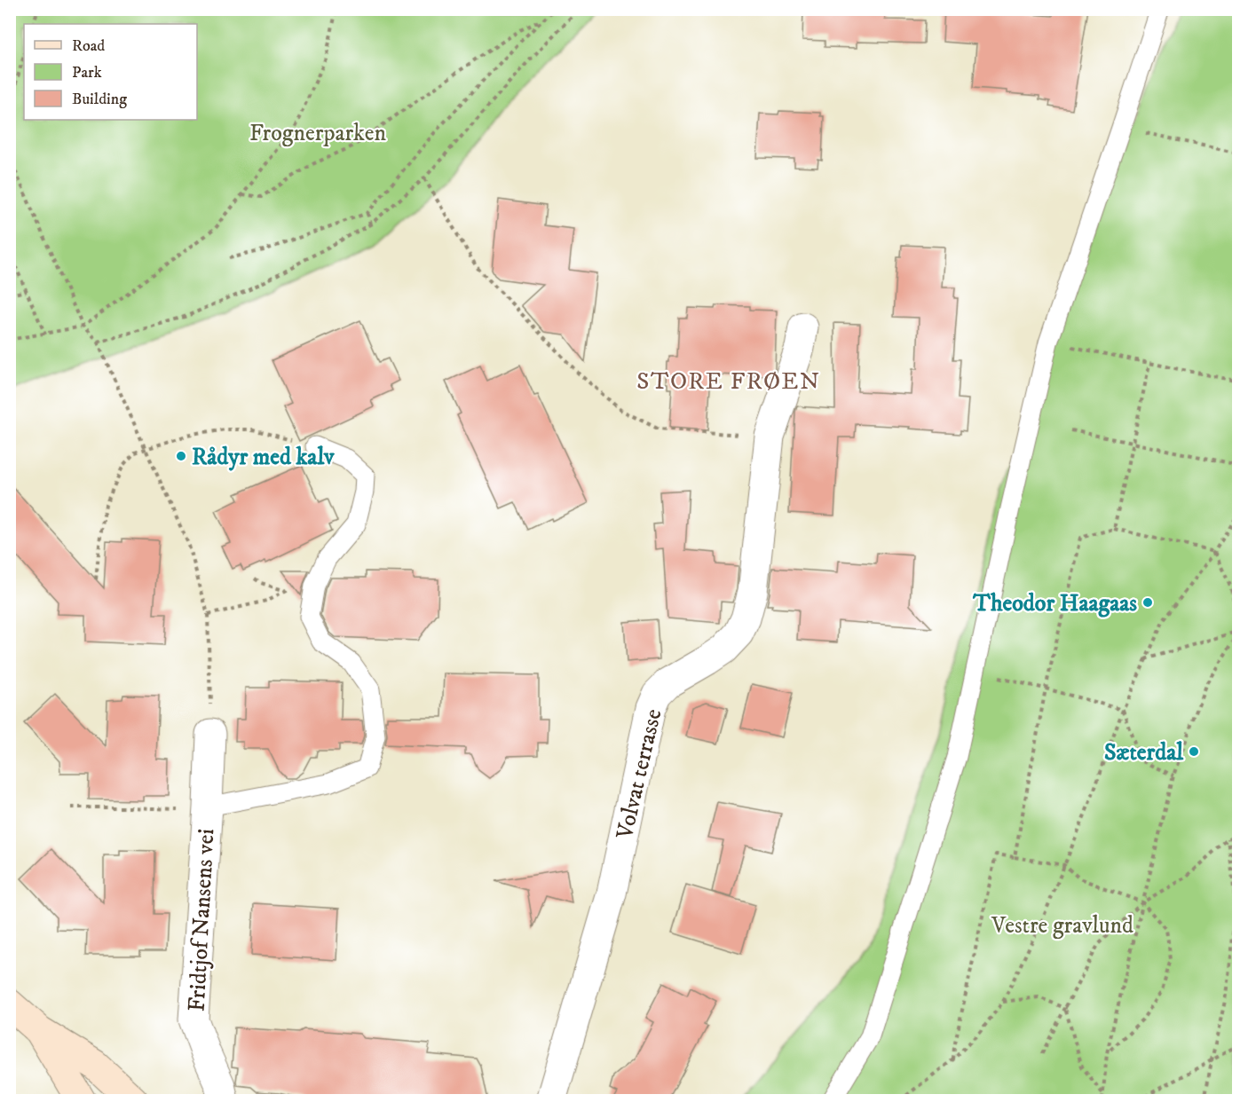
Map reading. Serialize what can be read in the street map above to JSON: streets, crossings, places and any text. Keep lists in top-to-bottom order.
{
  "streets": {
    "street": ["Volvat terrasse", "Fridtjof Nansens vei"]
  },
  "districts": ["STORE FRØEN"],
  "parks": ["Frognerparken", "Vestre gravlund"],
  "places": ["Rådyr med kalv", "Theodor Haagaas", "Sæterdal"],
  "legend": ["Road", "Park", "Building"]
}
